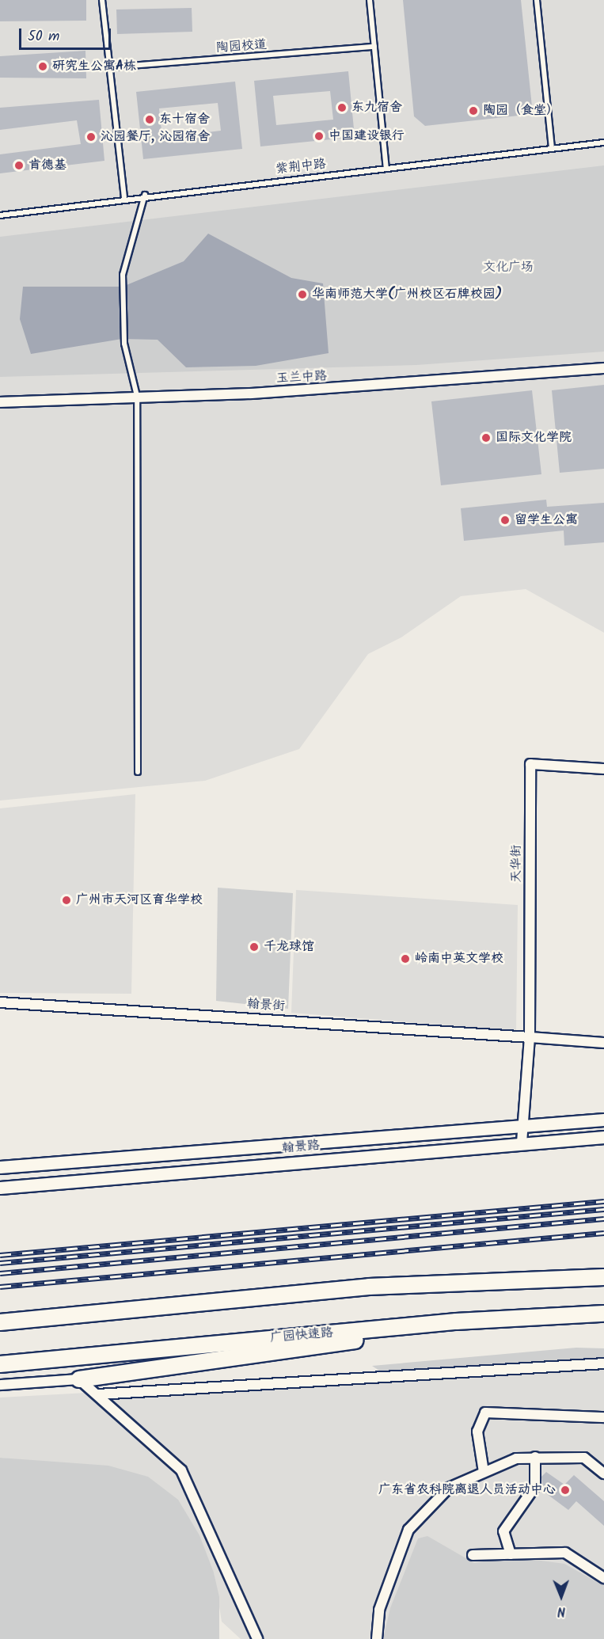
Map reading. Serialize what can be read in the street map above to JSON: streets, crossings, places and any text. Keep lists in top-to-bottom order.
{
  "streets": {
    "highway": ["广园快速路"],
    "street": [
      "玉兰中路",
      "天华街",
      "翰景街",
      "翰景路"
    ],
    "lane": ["陶园校道", "紫荆中路"]
  },
  "crossings": [
    ["天华街", "翰景街"],
    ["天华街", "翰景路"]
  ],
  "parks": ["文化广场"],
  "places": [
    "研究生公寓A栋",
    "东九宿舍",
    "陶园（食堂）",
    "东十宿舍",
    "中国建设银行",
    "沁园餐厅, 沁园宿舍",
    "肯德基",
    "华南师范大学(广州校区石牌校园)",
    "国际文化学院",
    "留学生公寓",
    "广州市天河区育华学校",
    "千龙球馆",
    "岭南中英文学校",
    "广东省农科院离退人员活动中心"
  ],
  "scale_bar": "50 m",
  "north": "bottom"
}
